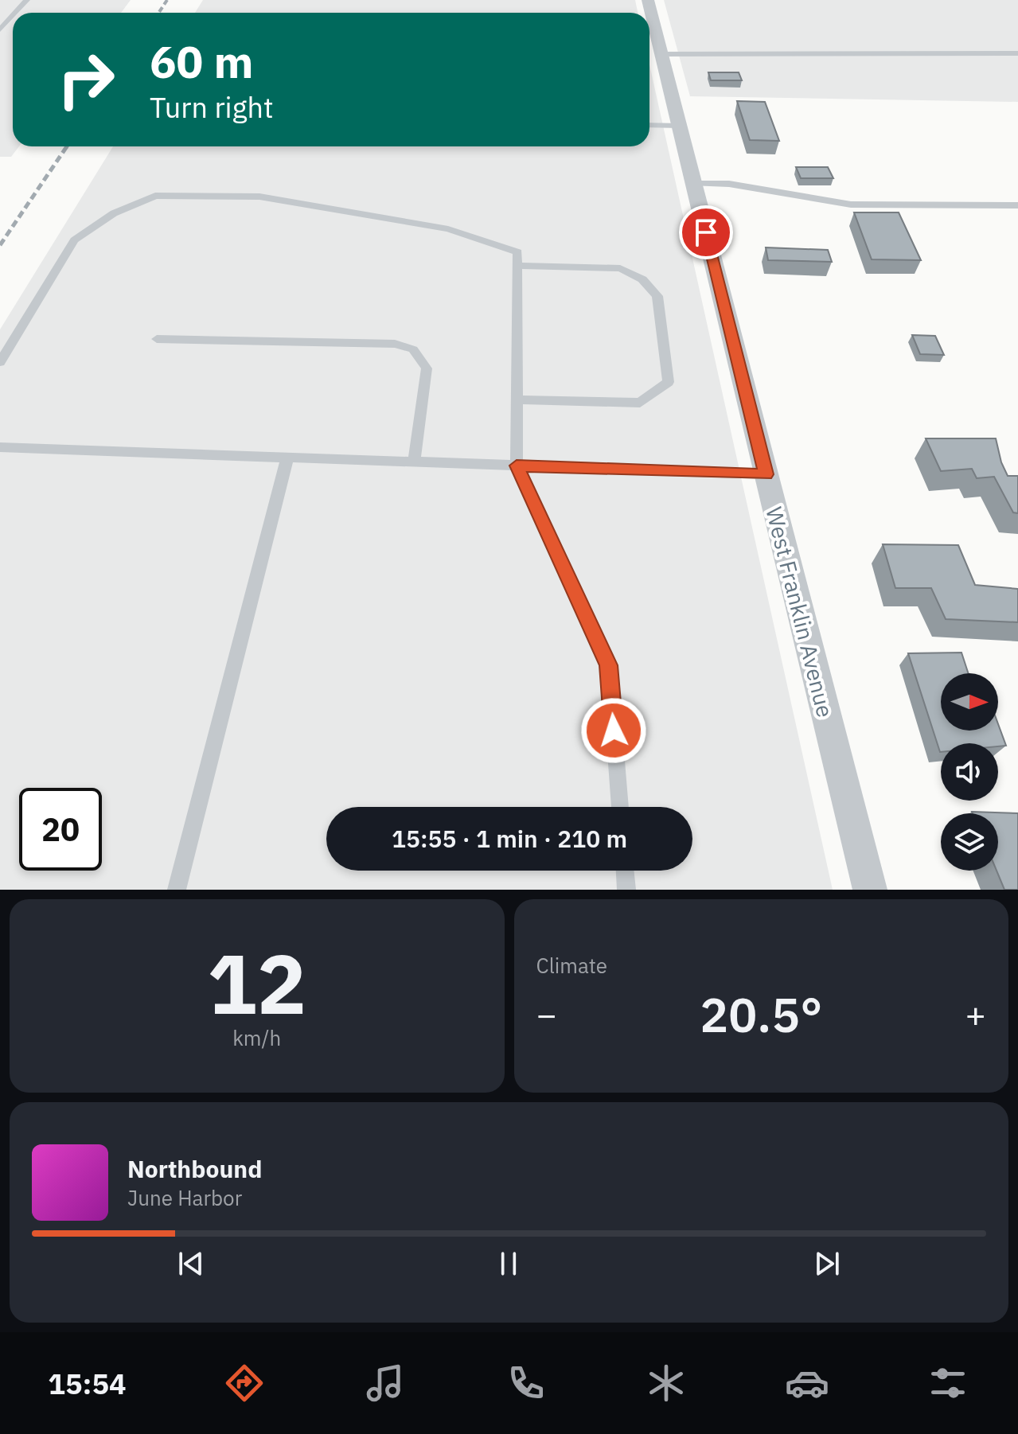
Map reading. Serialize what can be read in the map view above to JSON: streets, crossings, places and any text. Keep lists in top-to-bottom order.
{
  "streets": {
    "street": ["West Franklin Avenue"]
  },
  "north": "right",
  "page": {
    "turn": ["60 m", "Turn right"],
    "limit": "20",
    "trip": "15:55 · 1 min · 210 m",
    "tile": [
      ["12", "km/h"],
      "Climate"
    ],
    "heat": ["−", "20.5°", "+"],
    "song": ["Northbound", "June Harbor"],
    "tabs": "15:54"
  }
}
